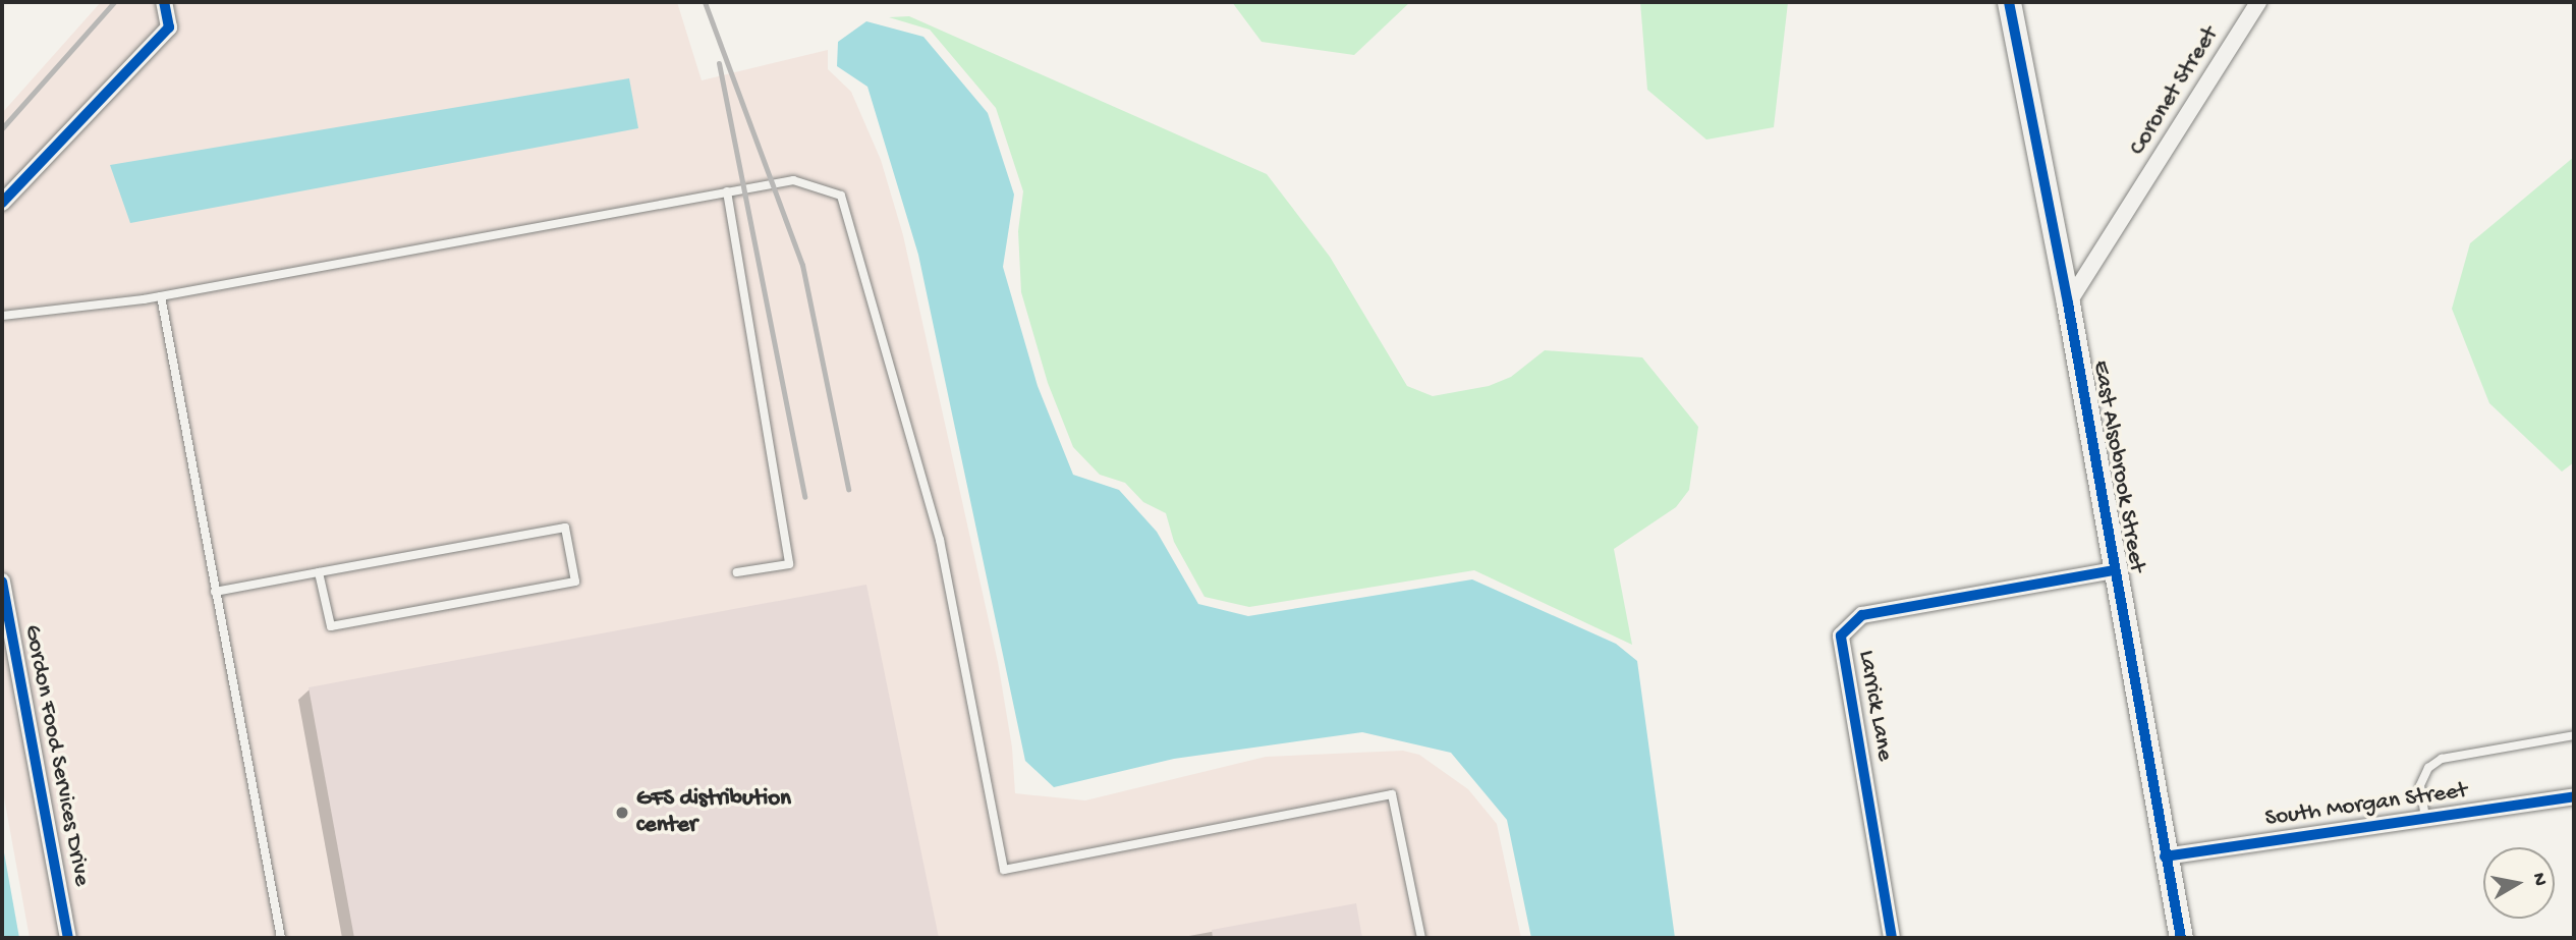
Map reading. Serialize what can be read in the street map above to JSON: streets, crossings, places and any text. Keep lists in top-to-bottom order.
{
  "streets": {
    "street": [
      "Coronet Street",
      "East Alsobrook Street",
      "Larrick Lane",
      "Gordon Food Services Drive",
      "South Morgan Street"
    ]
  },
  "crossings": [
    ["Coronet Street", "East Alsobrook Street"],
    ["East Alsobrook Street", "Larrick Lane"],
    ["East Alsobrook Street", "South Morgan Street"]
  ],
  "places": ["GFS distribution center"],
  "north": "right"
}
